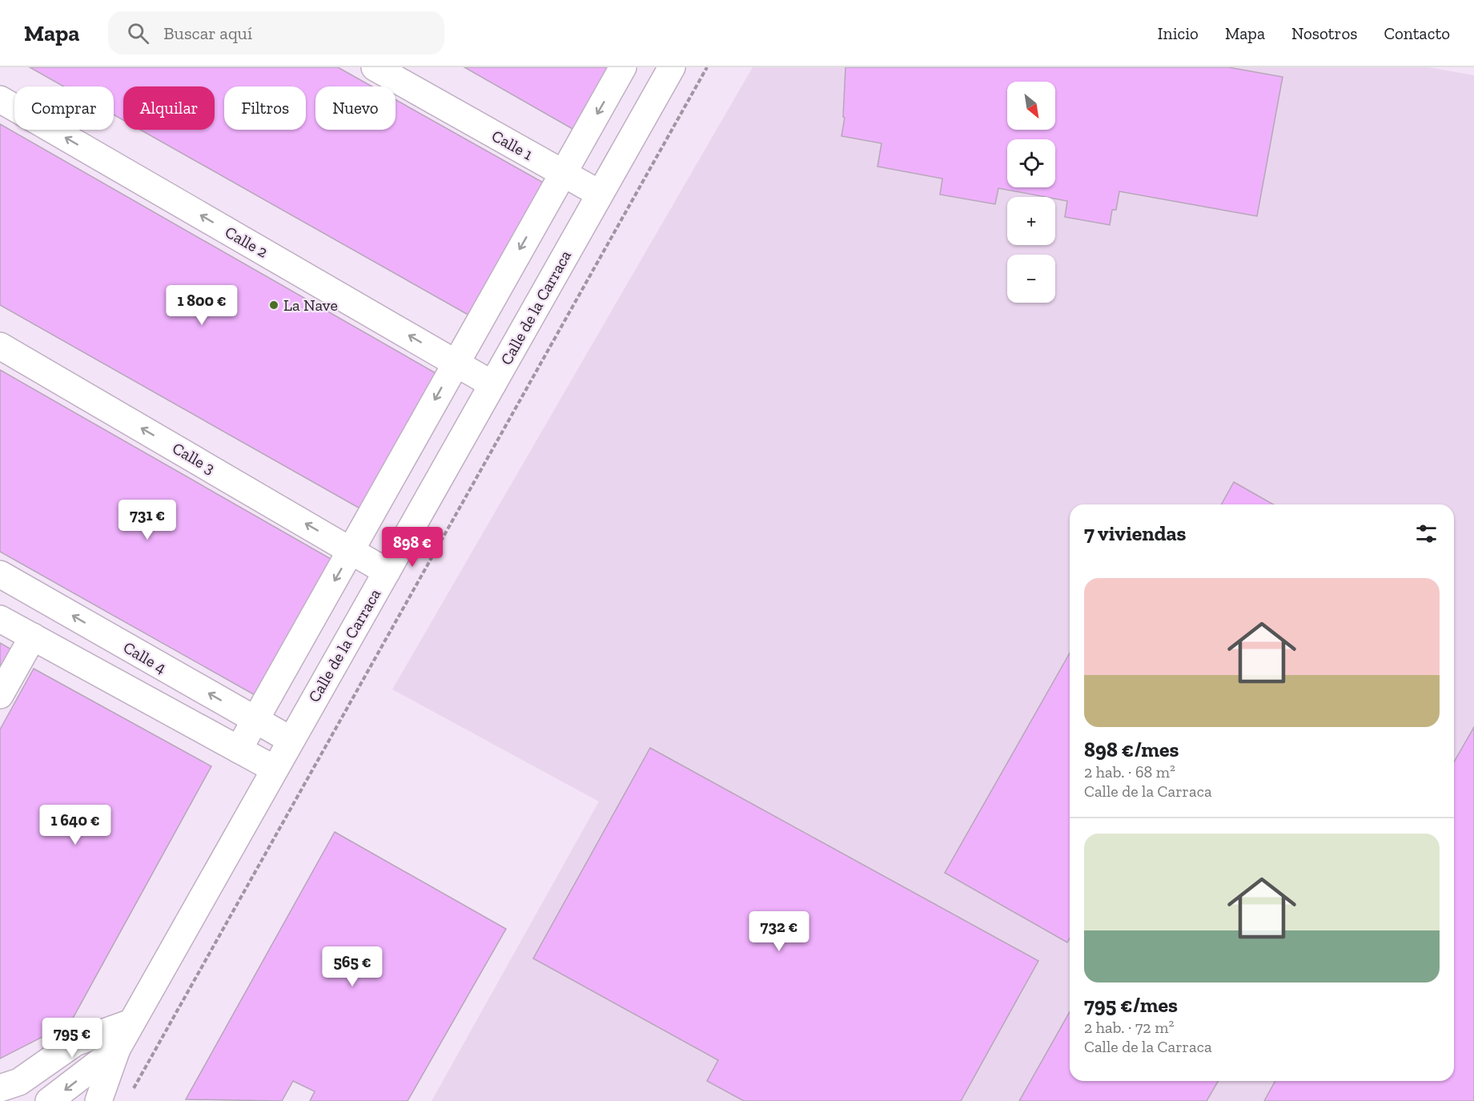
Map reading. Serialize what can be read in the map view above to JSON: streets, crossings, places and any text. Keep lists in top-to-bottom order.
{
  "streets": {
    "street": [
      "Calle 1",
      "Calle 2",
      "Calle de la Carraca",
      "Calle 3",
      "Calle 4"
    ]
  },
  "crossings": [
    ["Calle 1", "Calle de la Carraca"],
    ["Calle 2", "Calle de la Carraca"],
    ["Calle de la Carraca", "Calle 3"],
    ["Calle de la Carraca", "Calle 4"]
  ],
  "one_way": ["Calle 2"],
  "places": ["La Nave"],
  "north": "bottom right",
  "page": {
    "header": "Mapa",
    "search": "Buscar aquí",
    "nav": [
      "Inicio",
      "Mapa",
      "Nosotros",
      "Contacto"
    ],
    "map_buttons": ["+", "−"],
    "chip": [
      "Comprar",
      "Alquilar",
      "Filtros",
      "Nuevo"
    ],
    "price": [
      "1 800 €",
      "731 €",
      "898 €",
      "1 640 €",
      "732 €",
      "565 €",
      "795 €"
    ],
    "heading": "7 viviendas",
    "list": [
      {
        "name": "898 €/mes",
        "note": "2 hab. · 68 m² · Calle de la Carraca"
      },
      {
        "name": "795 €/mes",
        "note": "2 hab. · 72 m² · Calle de la Carraca"
      }
    ]
  }
}
